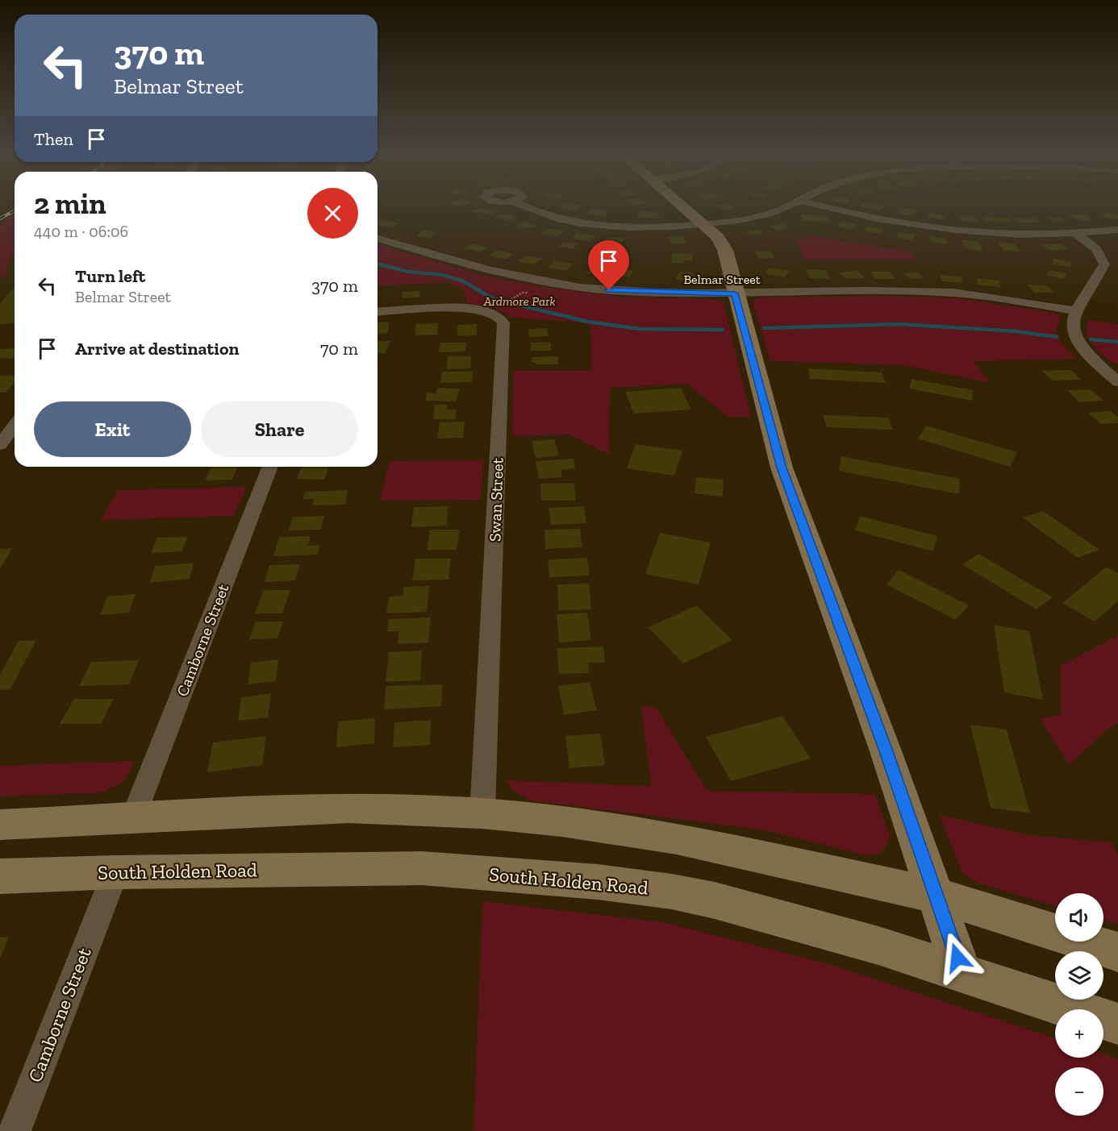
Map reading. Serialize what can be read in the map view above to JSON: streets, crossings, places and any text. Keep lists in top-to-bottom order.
{
  "streets": {
    "street": [
      "Belmar Street",
      "Swan Street",
      "Camborne Street",
      "South Holden Road"
    ]
  },
  "crossings": [
    ["Camborne Street", "South Holden Road"]
  ],
  "parks": ["Ardmore Park"],
  "page": {
    "turn": ["370 m", "Belmar Street"],
    "then": "Then",
    "heading": ["2 min", "440 m · 06:06"],
    "list": [
      {
        "name": "Turn left",
        "note": "Belmar Street",
        "value": "370 m"
      },
      {
        "name": "Arrive at destination",
        "value": "70 m"
      }
    ],
    "buttons": ["Exit", "Share"],
    "map_buttons": ["+", "−"]
  }
}
